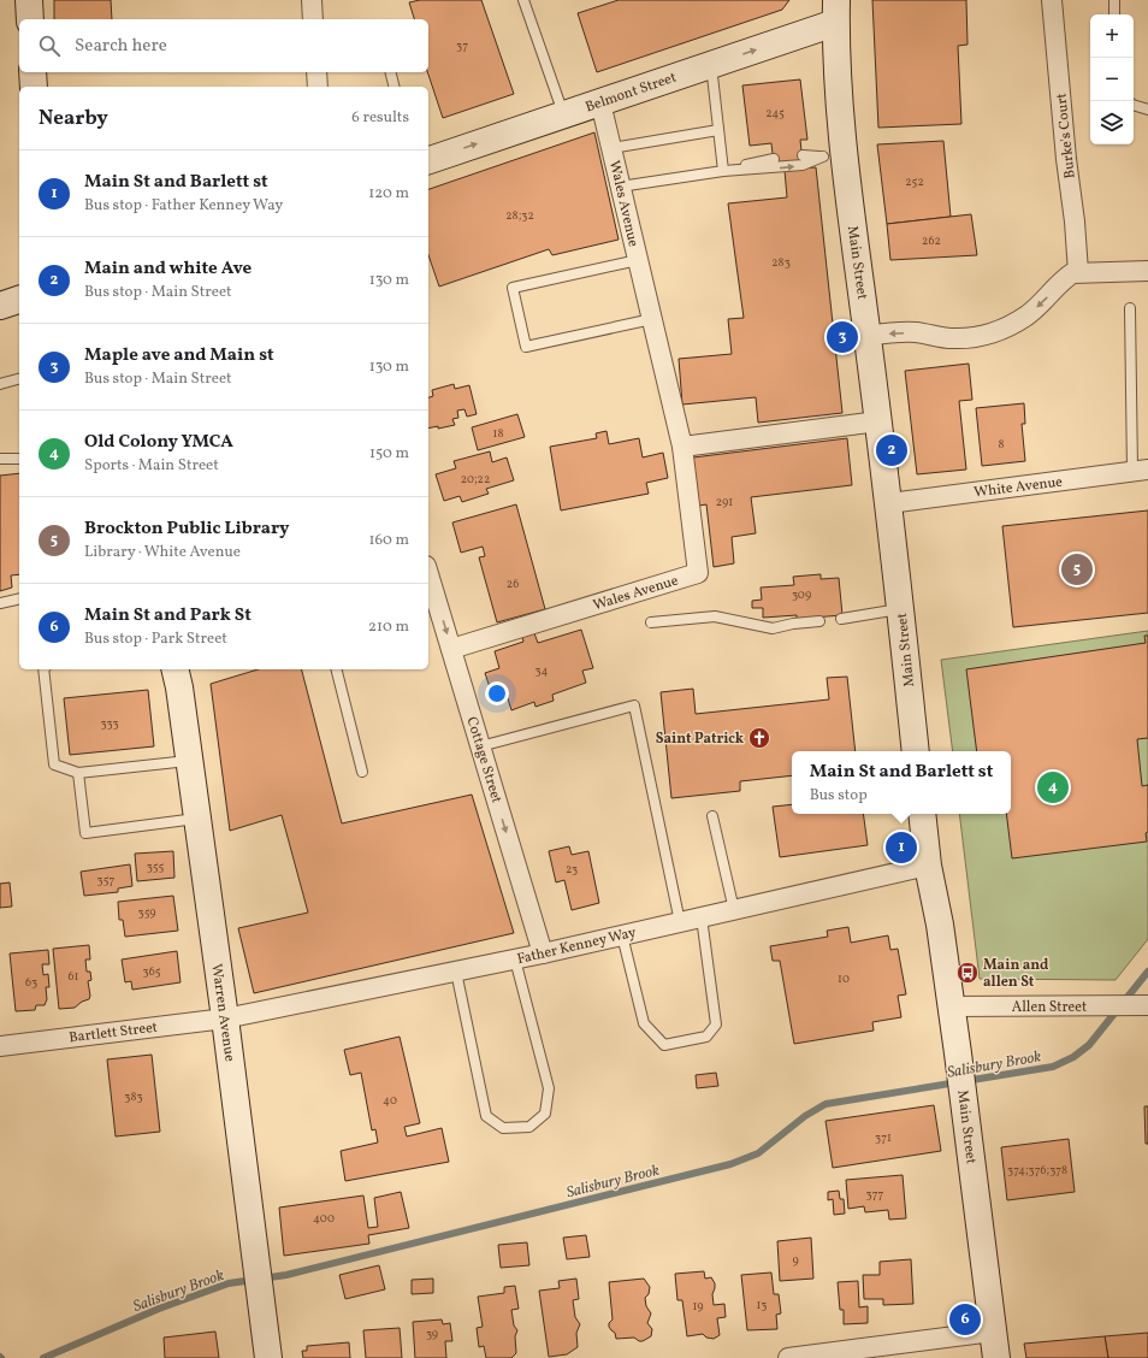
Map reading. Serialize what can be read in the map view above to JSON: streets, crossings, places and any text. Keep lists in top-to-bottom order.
{
  "streets": {
    "main road": ["Belmont Street", "Main Street", "Warren Avenue"],
    "street": [
      "Burke's Court",
      "Wales Avenue",
      "White Avenue",
      "Cottage Street",
      "Father Kenney Way",
      "Allen Street",
      "Bartlett Street"
    ]
  },
  "crossings": [
    ["Belmont Street", "Wales Avenue"],
    ["Belmont Street", "Main Street"],
    ["Wales Avenue", "Cottage Street"],
    ["Main Street", "White Avenue"],
    ["Main Street", "Father Kenney Way"],
    ["Main Street", "Allen Street"],
    ["Cottage Street", "Father Kenney Way"],
    ["Father Kenney Way", "Warren Avenue"],
    ["Father Kenney Way", "Bartlett Street"],
    ["Warren Avenue", "Bartlett Street"]
  ],
  "one_way": ["Belmont Street", "Cottage Street"],
  "water": ["Salisbury Brook"],
  "places": {
    "church": ["Saint Patrick"],
    "bus stop": ["Main and allen St"]
  },
  "house_numbers": [
    "37",
    "245",
    "252",
    "28;32",
    "262",
    "283",
    "18",
    "8",
    "20;22",
    "291",
    "26",
    "309",
    "34",
    "333",
    "355",
    "23",
    "357",
    "359",
    "365",
    "61",
    "10",
    "63",
    "383",
    "40",
    "371",
    "374;376;378",
    "377",
    "400",
    "9",
    "13",
    "19",
    "39"
  ],
  "page": {
    "map_buttons": ["+", "−"],
    "search": "Search here",
    "heading": ["Nearby", "6 results"],
    "list": [
      {
        "mark": "1",
        "name": "Main St and Barlett st",
        "note": "Bus stop · Father Kenney Way",
        "value": "120 m"
      },
      {
        "mark": "2",
        "name": "Main and white Ave",
        "note": "Bus stop · Main Street",
        "value": "130 m"
      },
      {
        "mark": "3",
        "name": "Maple ave and Main st",
        "note": "Bus stop · Main Street",
        "value": "130 m"
      },
      {
        "mark": "4",
        "name": "Old Colony YMCA",
        "note": "Sports · Main Street",
        "value": "150 m"
      },
      {
        "mark": "5",
        "name": "Brockton Public Library",
        "note": "Library · White Avenue",
        "value": "160 m"
      },
      {
        "mark": "6",
        "name": "Main St and Park St",
        "note": "Bus stop · Park Street",
        "value": "210 m"
      }
    ],
    "pins": [
      "3",
      "2",
      "5",
      "4",
      "1",
      "6"
    ],
    "popup": ["Main St and Barlett st", "Bus stop"]
  }
}
